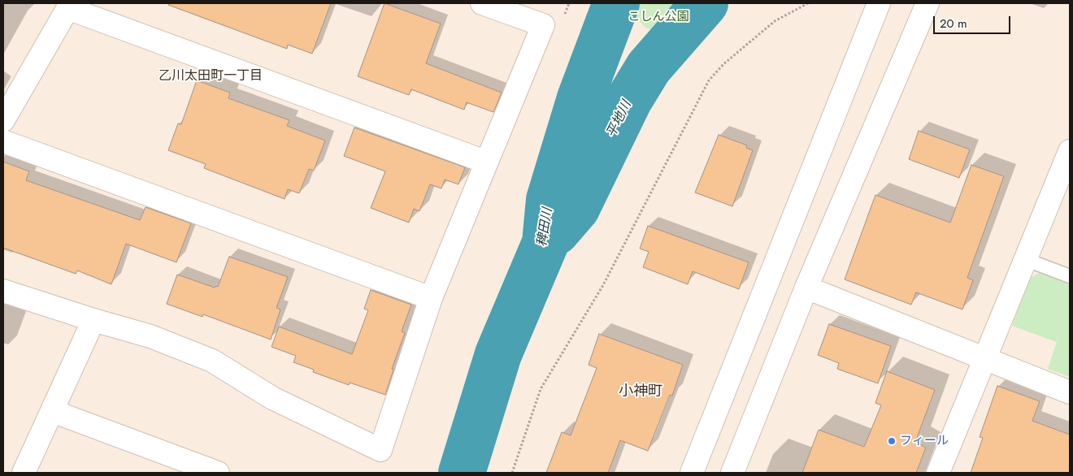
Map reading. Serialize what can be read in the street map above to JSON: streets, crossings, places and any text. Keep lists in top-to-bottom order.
{
  "districts": ["乙川太田町一丁目", "小神町"],
  "water": ["平地川", "稗田川"],
  "parks": ["こしん公園"],
  "places": ["フィール"],
  "scale_bar": "20 m"
}
